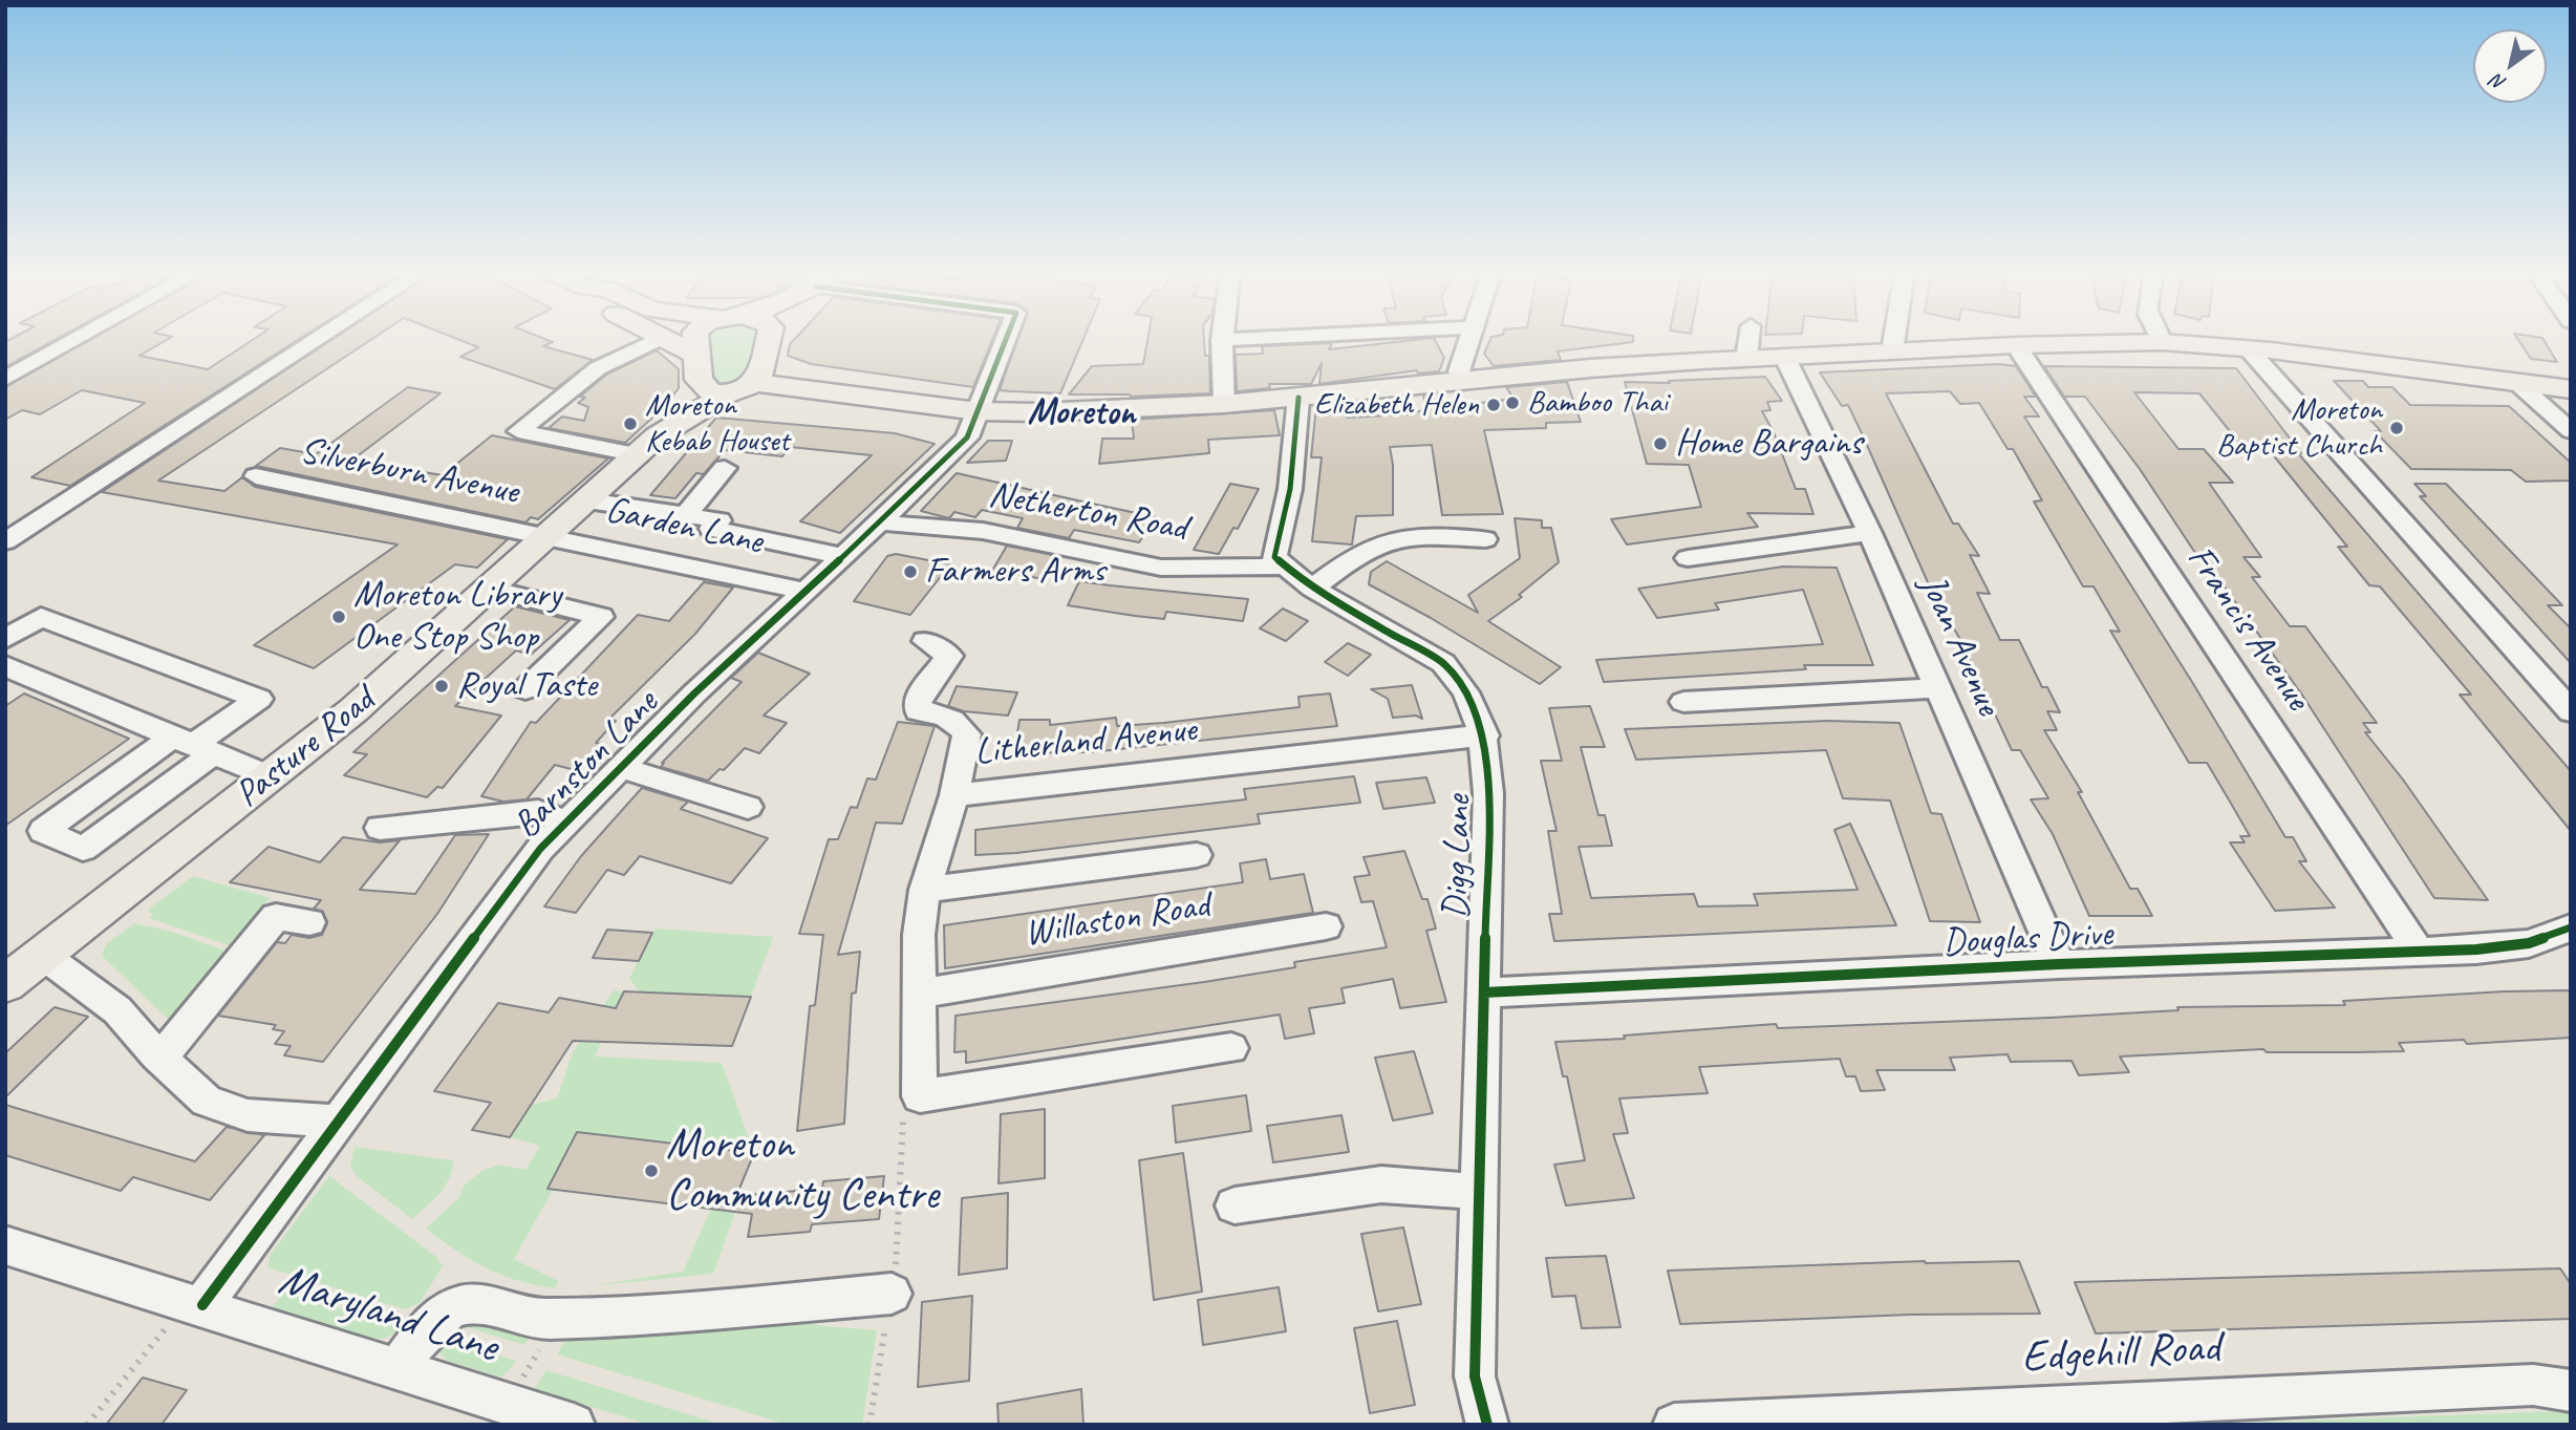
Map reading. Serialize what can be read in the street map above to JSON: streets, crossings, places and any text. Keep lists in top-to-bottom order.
{
  "streets": {
    "main road": ["Pasture Road"],
    "street": [
      "Silverburn Avenue",
      "Netherton Road",
      "Garden Lane",
      "Francis Avenue",
      "Joan Avenue",
      "Litherland Avenue",
      "Barnston Lane",
      "Digg Lane",
      "Willaston Road",
      "Douglas Drive",
      "Maryland Lane",
      "Edgehill Road"
    ]
  },
  "crossings": [
    ["Silverburn Avenue", "Garden Lane"],
    ["Silverburn Avenue", "Pasture Road"],
    ["Netherton Road", "Barnston Lane"],
    ["Netherton Road", "Digg Lane"],
    ["Garden Lane", "Pasture Road"],
    ["Garden Lane", "Barnston Lane"],
    ["Francis Avenue", "Douglas Drive"],
    ["Joan Avenue", "Douglas Drive"],
    ["Litherland Avenue", "Digg Lane"],
    ["Litherland Avenue", "Willaston Road"],
    ["Barnston Lane", "Maryland Lane"],
    ["Digg Lane", "Douglas Drive"]
  ],
  "districts": ["Moreton"],
  "places": [
    "Bamboo Thai",
    "Elizabeth Helen",
    "Moreton Kebab Houset",
    "Moreton Baptist Church",
    "Home Bargains",
    "Farmers Arms",
    "Moreton Library One Stop Shop",
    "Royal Taste",
    "Moreton Community Centre"
  ],
  "north": "bottom left"
}
